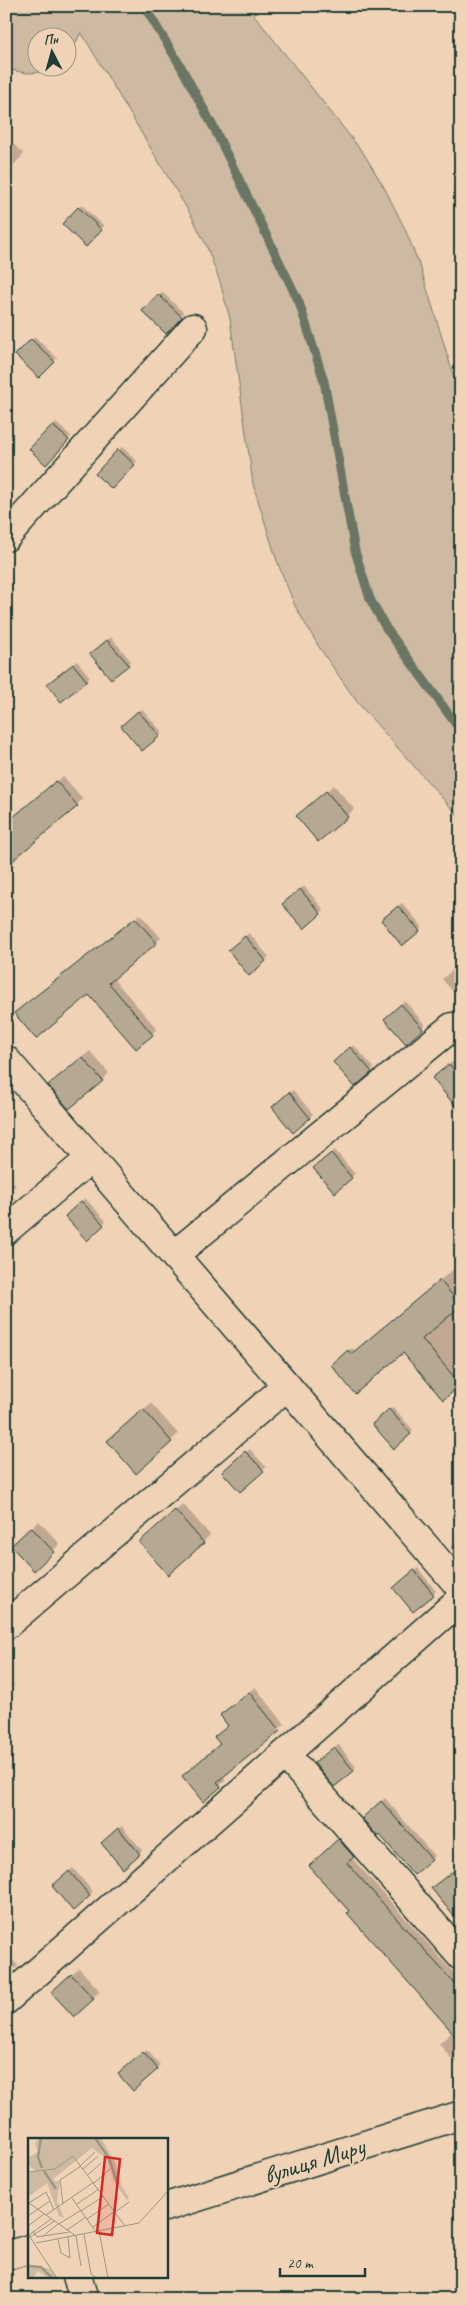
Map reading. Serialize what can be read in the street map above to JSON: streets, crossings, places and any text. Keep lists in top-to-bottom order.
{
  "streets": {
    "street": ["вулиця Миру"]
  },
  "scale_bar": "20 m",
  "north": "top"
}
